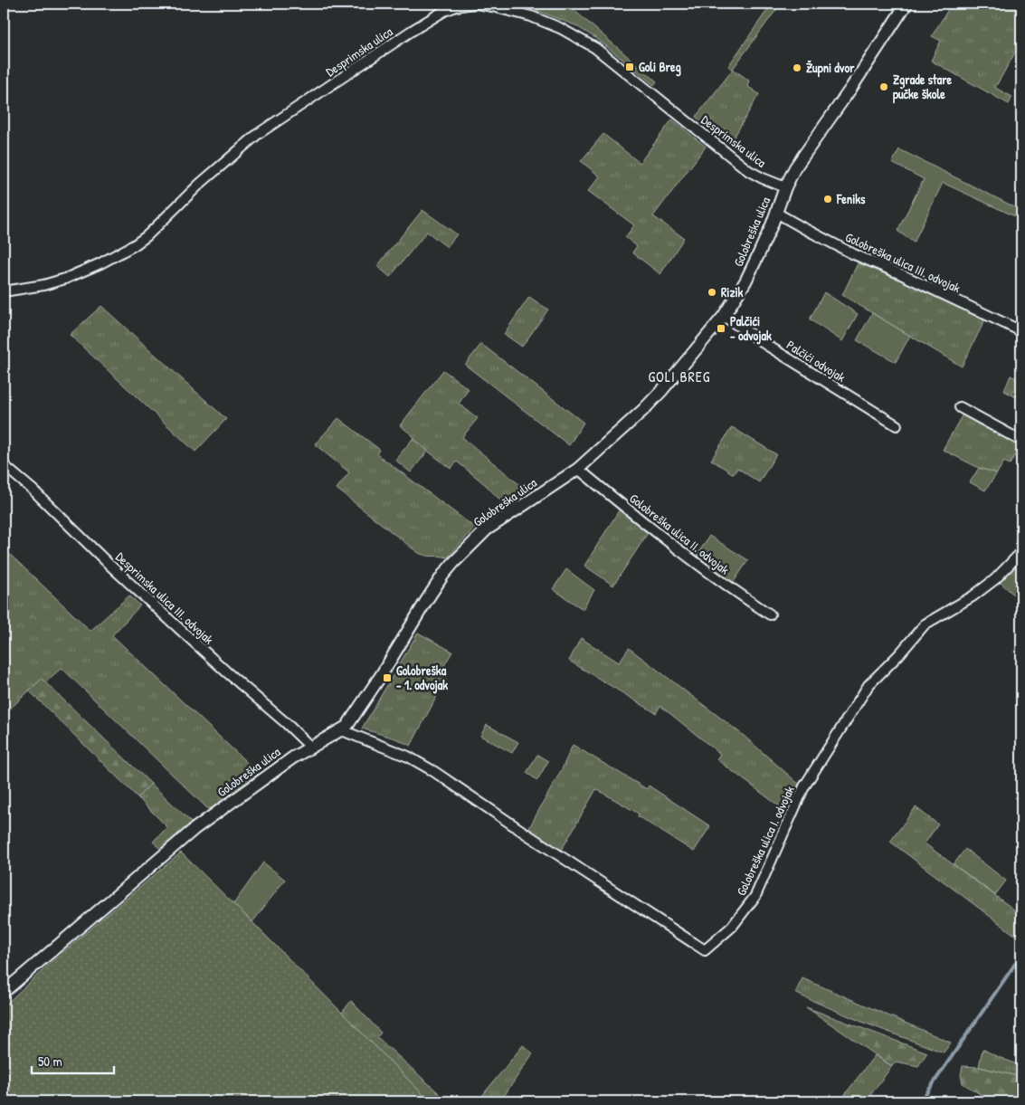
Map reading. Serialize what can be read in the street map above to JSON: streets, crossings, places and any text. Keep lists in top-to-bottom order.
{
  "streets": {
    "street": [
      "Desprimska ulica",
      "Golobreška ulica",
      "Golobreška ulica III. odvojak",
      "Palčići odvojak",
      "Golobreška ulica II. odvojak",
      "Desprimska ulica III. odvojak",
      "Golobreška ulica I. odvojak"
    ]
  },
  "crossings": [
    ["Desprimska ulica", "Golobreška ulica"],
    ["Golobreška ulica", "Golobreška ulica III. odvojak"],
    ["Golobreška ulica", "Palčići odvojak"],
    ["Golobreška ulica", "Golobreška ulica II. odvojak"],
    ["Golobreška ulica", "Desprimska ulica III. odvojak"],
    ["Golobreška ulica", "Golobreška ulica I. odvojak"]
  ],
  "districts": ["GOLI BREG"],
  "places": {
    "transit": ["Goli Breg", "Palčići - odvojak", "Golobreška - 1. odvojak"],
    "other": [
      "Župni dvor",
      "Zgrade stare pučke škole",
      "Feniks",
      "Rizik"
    ]
  },
  "scale_bar": "50 m"
}
